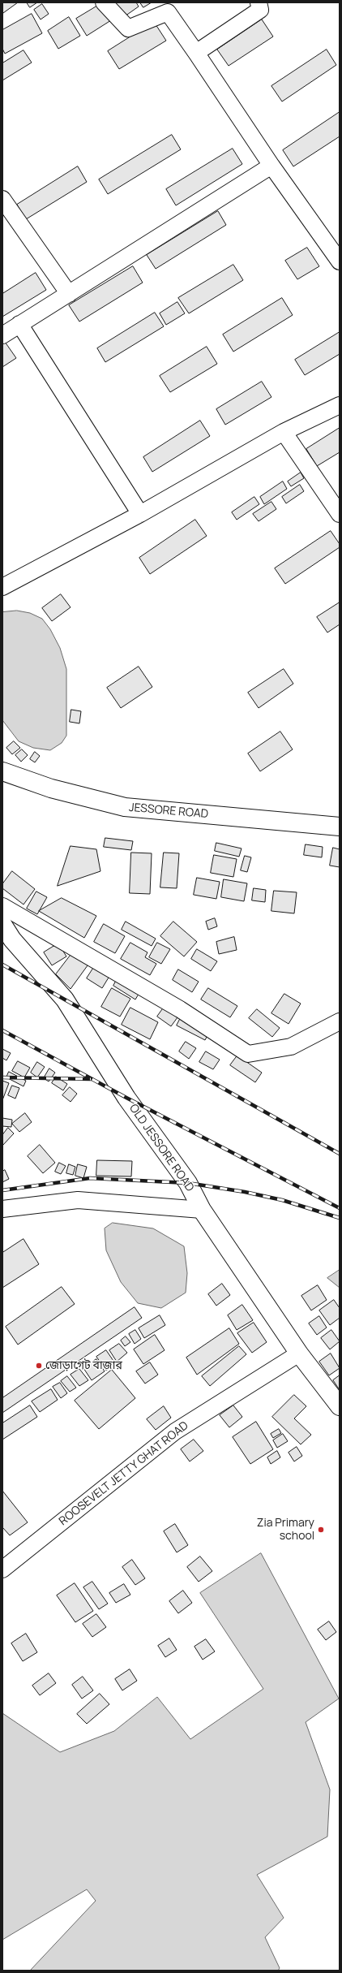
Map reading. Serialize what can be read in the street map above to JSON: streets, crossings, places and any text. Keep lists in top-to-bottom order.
{
  "streets": {
    "main road": ["JESSORE ROAD", "OLD JESSORE ROAD"],
    "street": ["ROOSEVELT JETTY GHAT ROAD"]
  },
  "crossings": [
    ["OLD JESSORE ROAD", "ROOSEVELT JETTY GHAT ROAD"]
  ],
  "places": ["জোড়াগেট বাজার", "Zia Primary school"]
}
